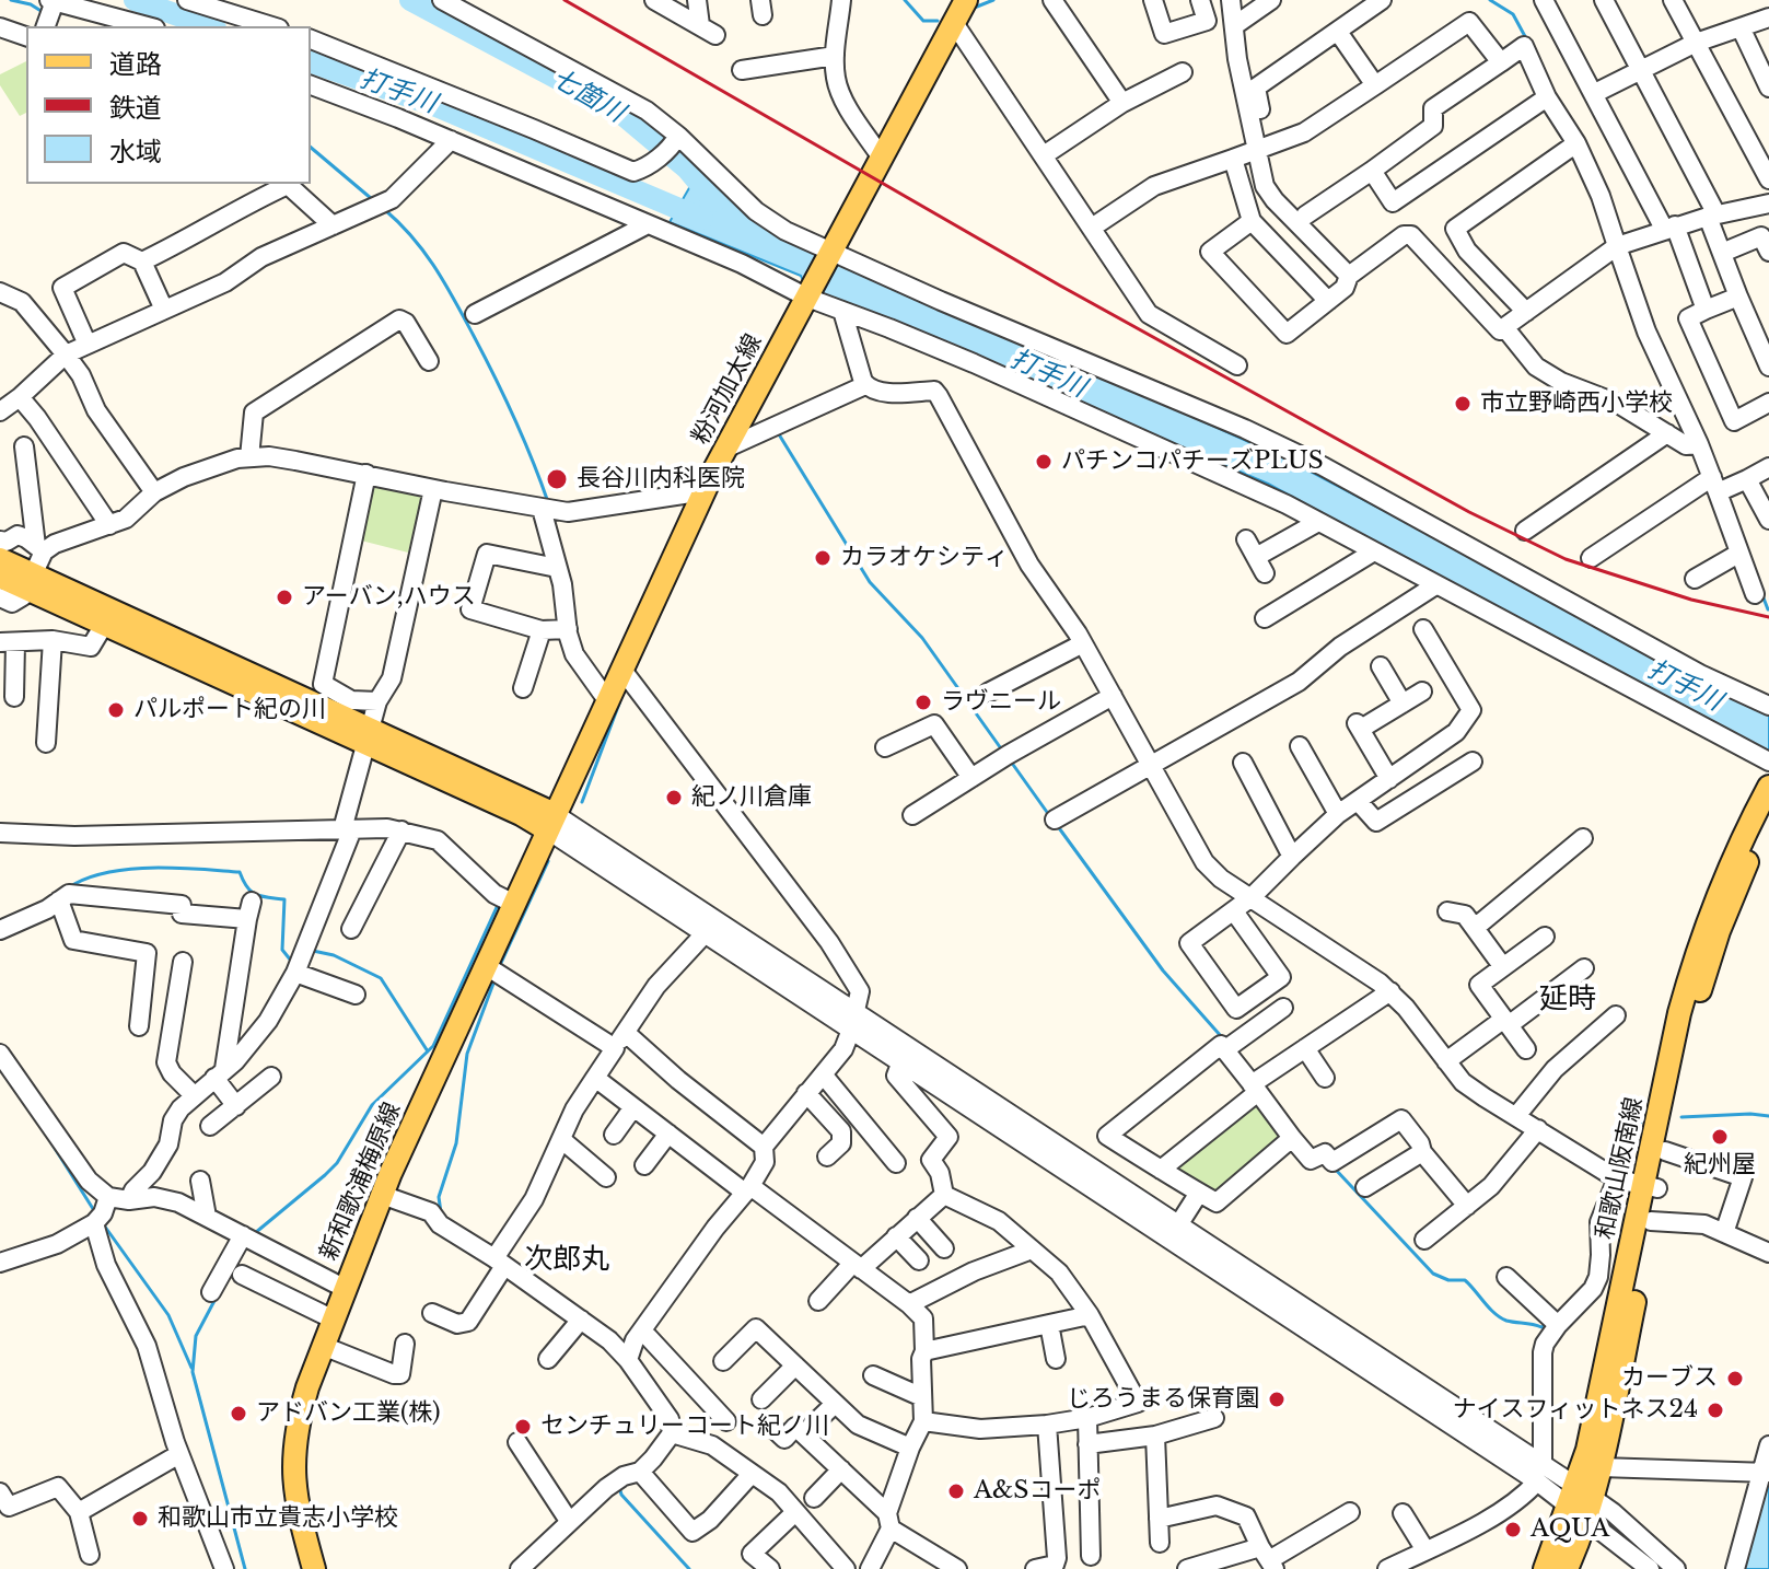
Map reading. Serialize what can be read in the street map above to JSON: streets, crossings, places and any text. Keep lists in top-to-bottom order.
{
  "streets": {
    "main road": ["粉河加太線", "和歌山阪南線", "新和歌浦梅原線"]
  },
  "crossings": [
    ["粉河加太線", "新和歌浦梅原線"]
  ],
  "districts": ["延時", "次郎丸"],
  "water": ["打手川", "七箇川"],
  "places": [
    "市立野崎西小学校",
    "パチンコパチーズPLUS",
    "長谷川内科医院",
    "カラオケシティ",
    "アーバン,ハウス",
    "ラヴニール",
    "パルポート紀の川",
    "紀ノ川倉庫",
    "紀州屋",
    "カーブス",
    "じろうまる保育園",
    "ナイスフィットネス24",
    "アドバン工業(株)",
    "センチュリーコート紀ノ川",
    "A&Sコーポ",
    "和歌山市立貴志小学校",
    "AQUA"
  ],
  "legend": ["道路", "鉄道", "水域"]
}
